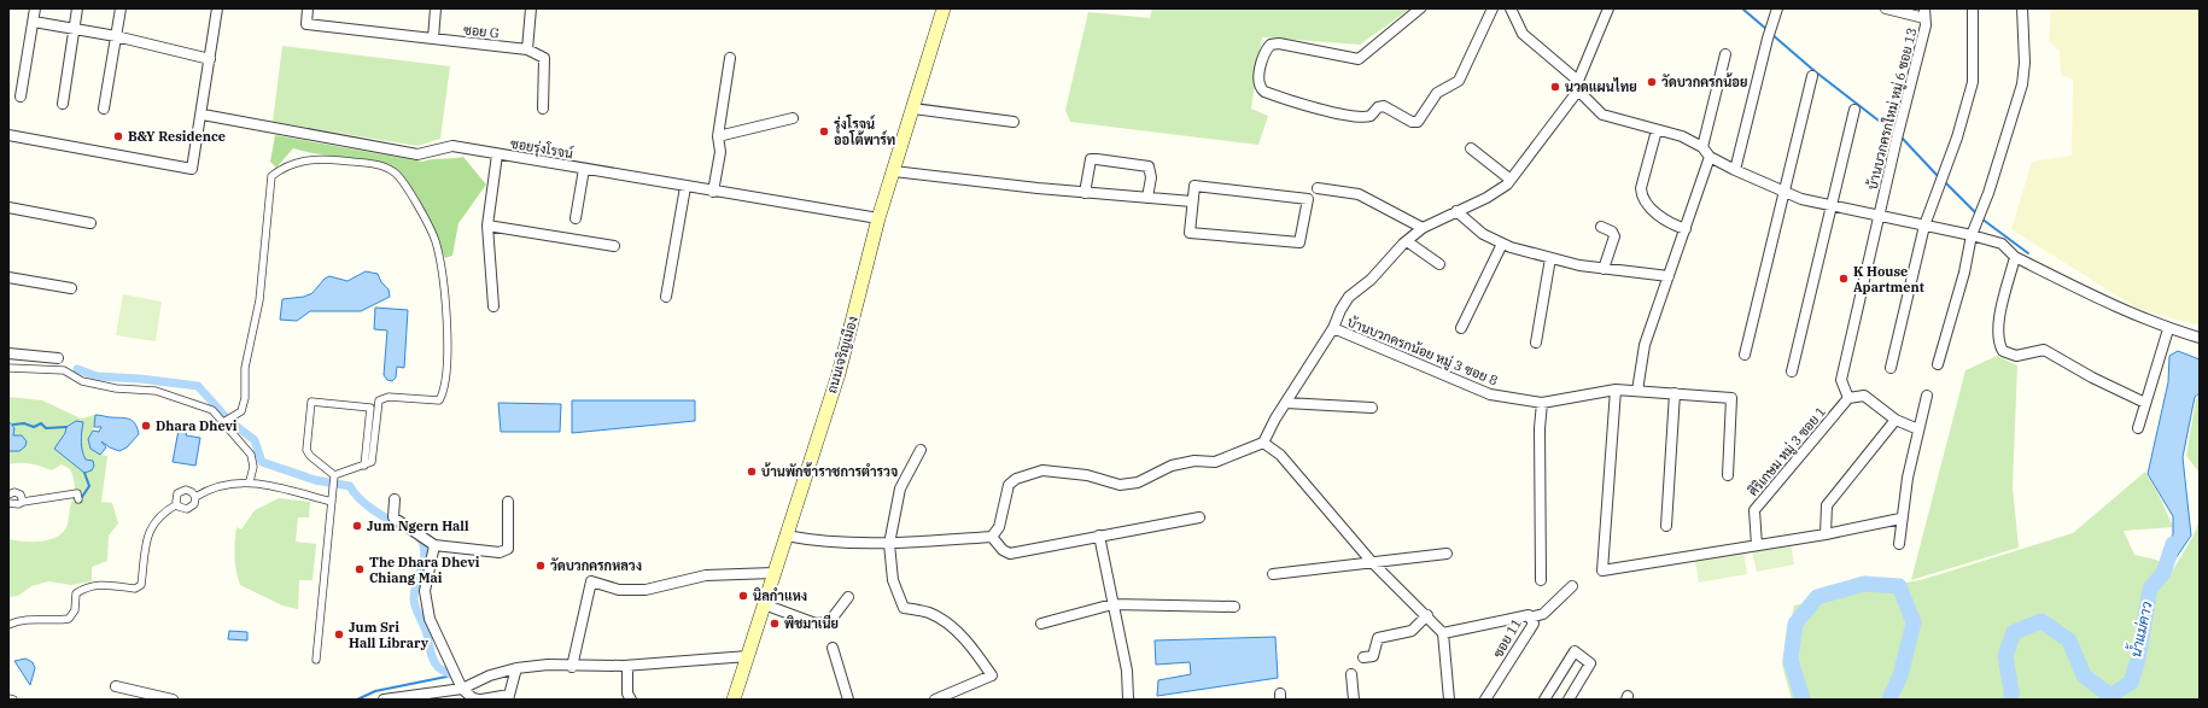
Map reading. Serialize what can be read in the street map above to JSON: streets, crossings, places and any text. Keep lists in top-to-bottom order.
{
  "streets": {
    "main road": ["ถนนเจริญเมือง"],
    "street": [
      "ซอย G",
      "บ้านบวกครกใหม่ หมู่ 6 ซอย 13",
      "ซอยรุ่งโรจน์",
      "บ้านบวกครกน้อย หมู่ 3 ซอย 8",
      "ศิริเกษม หมู่ 3 ซอย 1",
      "ซอย 11"
    ]
  },
  "crossings": [
    ["บ้านบวกครกใหม่ หมู่ 6 ซอย 13", "ศิริเกษม หมู่ 3 ซอย 1"],
    ["ซอยรุ่งโรจน์", "ถนนเจริญเมือง"]
  ],
  "water": ["น้ำแม่คาว"],
  "places": [
    "วัดบวกครกน้อย",
    "นวดแผนไทย",
    "รุ่งโรจน์ ออโต้พาร์ท",
    "B&Y Residence",
    "K House Apartment",
    "Dhara Dhevi",
    "บ้านพักข้าราชการตำรวจ",
    "Jum Ngern Hall",
    "วัดบวกครกหลวง",
    "The Dhara Dhevi Chiang Mai",
    "นิลกําแหง",
    "พิชมาเนีย",
    "Jum Sri Hall Library"
  ]
}
